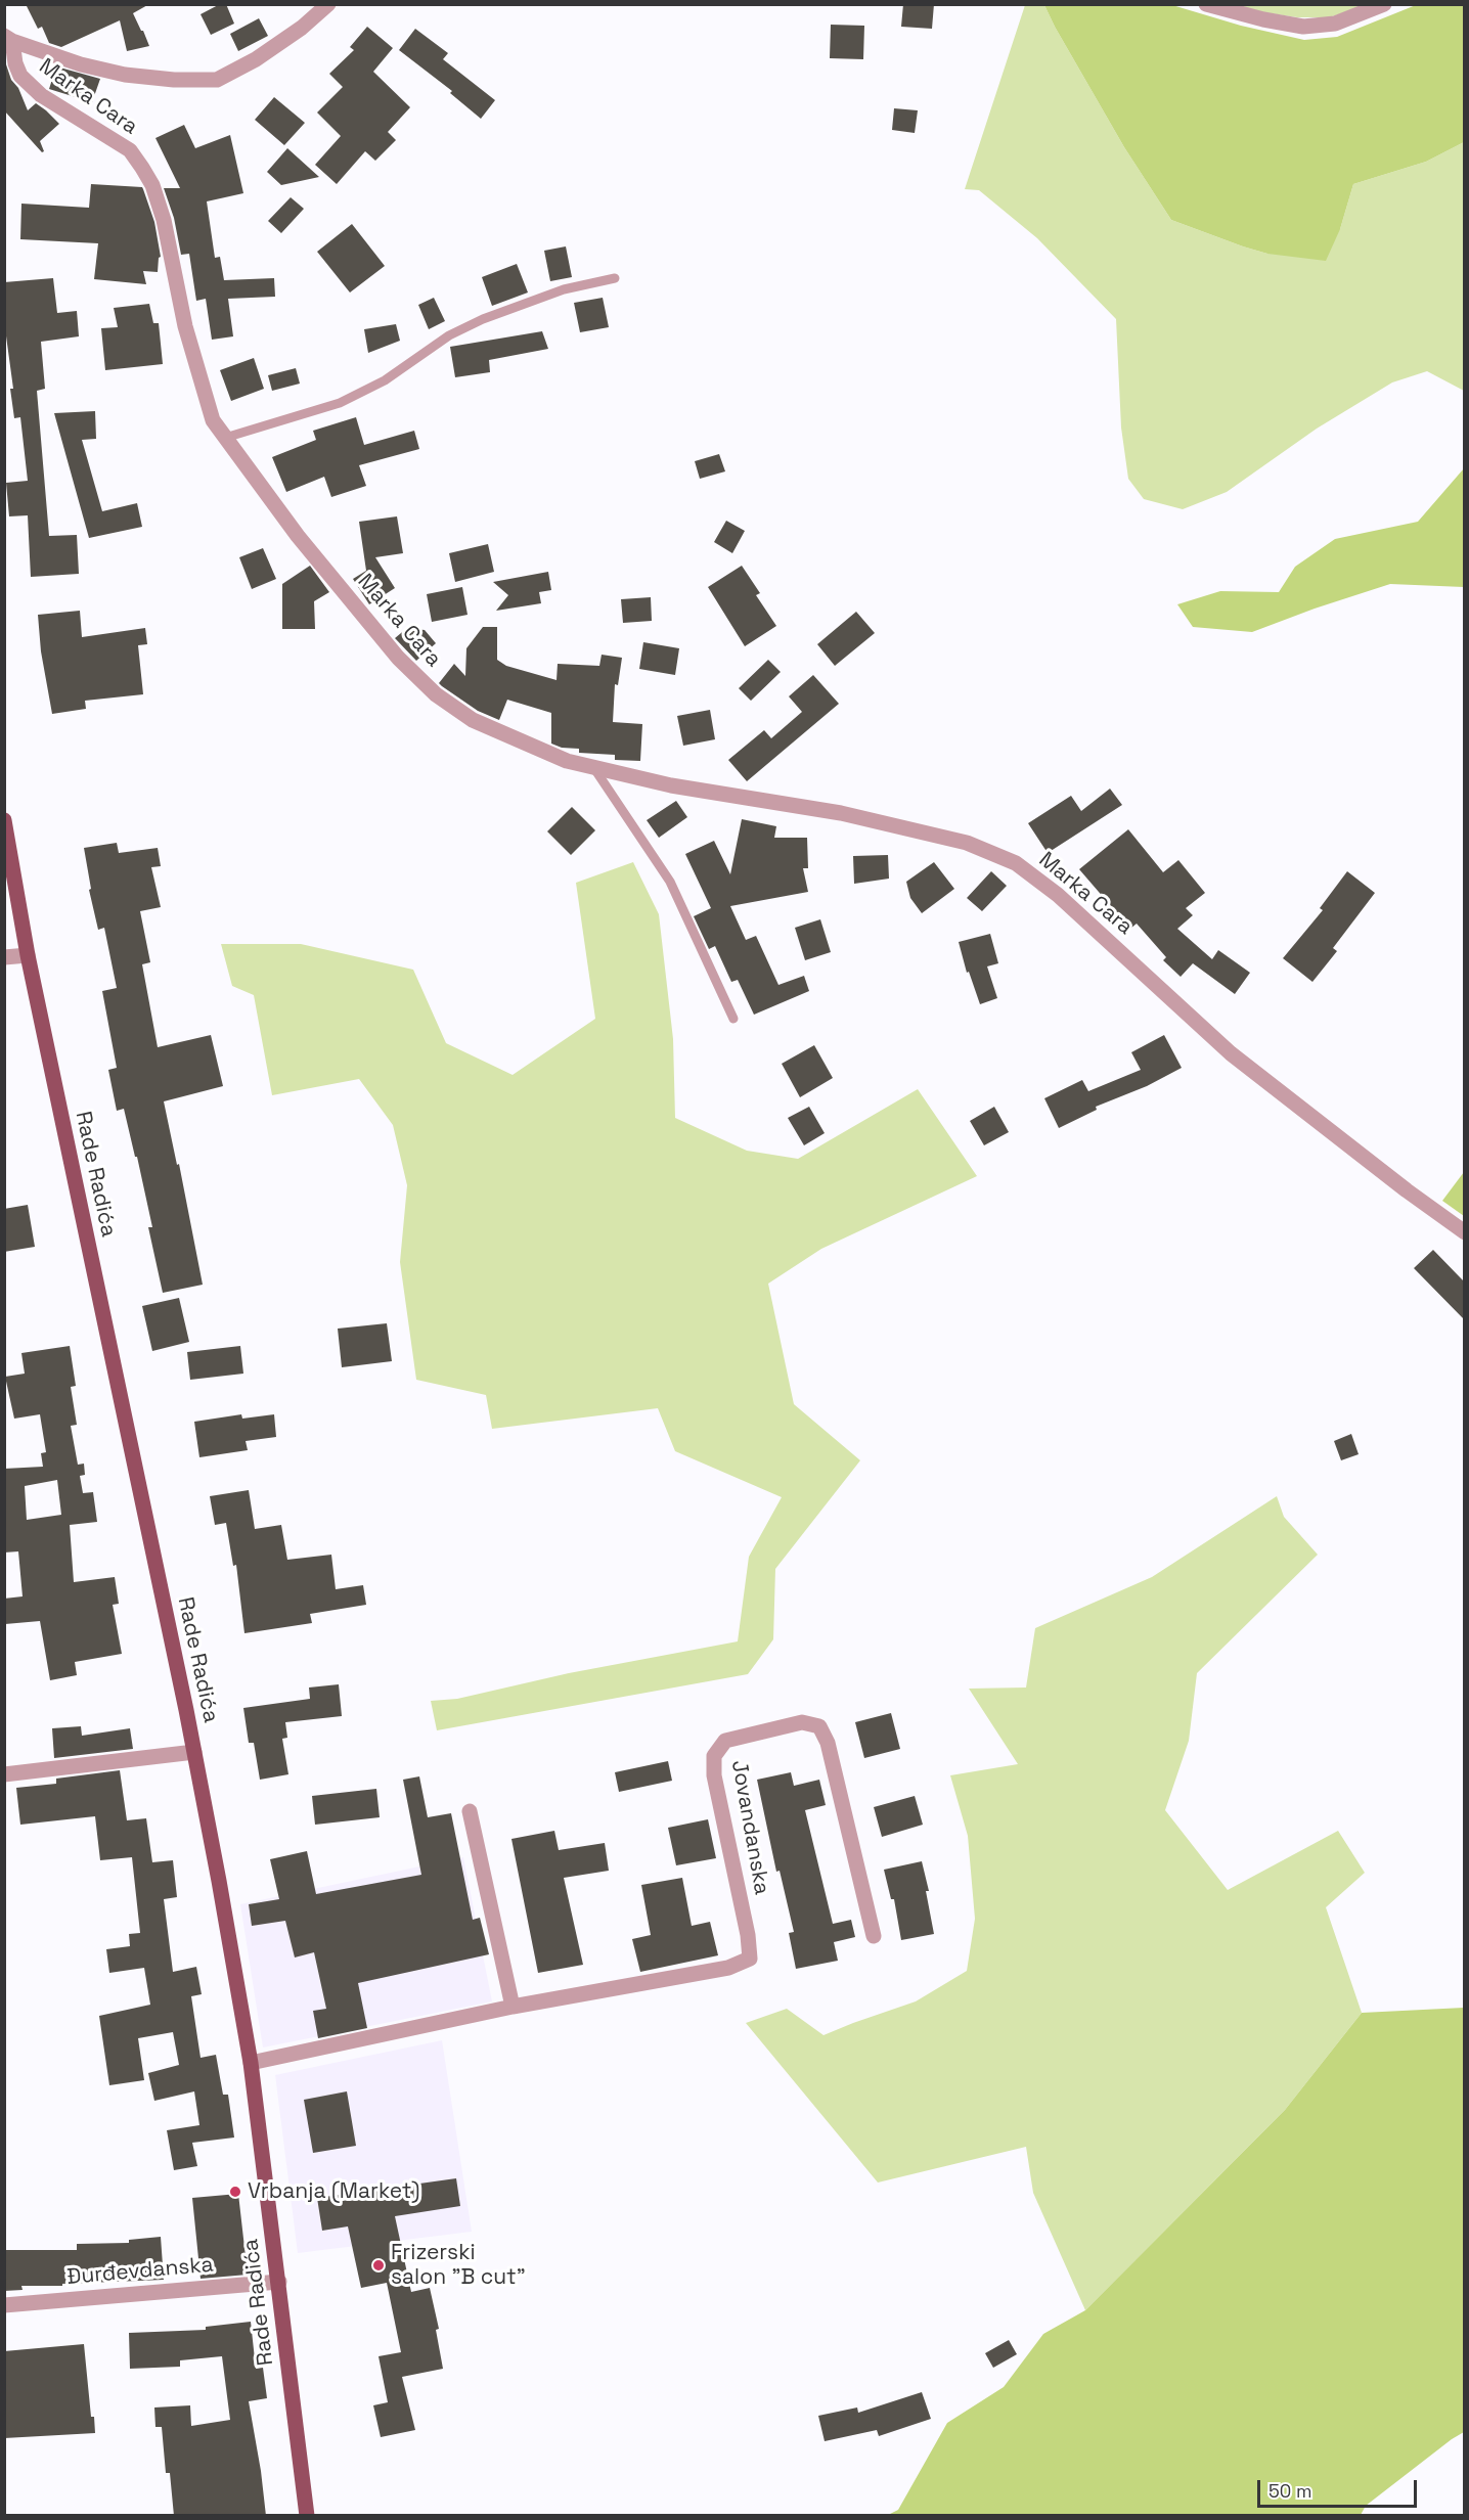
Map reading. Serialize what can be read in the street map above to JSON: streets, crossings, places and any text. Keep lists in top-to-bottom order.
{
  "streets": {
    "main road": ["Rade Radića"],
    "street": ["Marka Cara", "Jovandanska", "Đurđevdanska"]
  },
  "crossings": [
    ["Rade Radića", "Jovandanska"],
    ["Rade Radića", "Đurđevdanska"]
  ],
  "places": ["Vrbanja (Market)", "Frizerski salon \"B cut\""],
  "scale_bar": "50 m"
}
